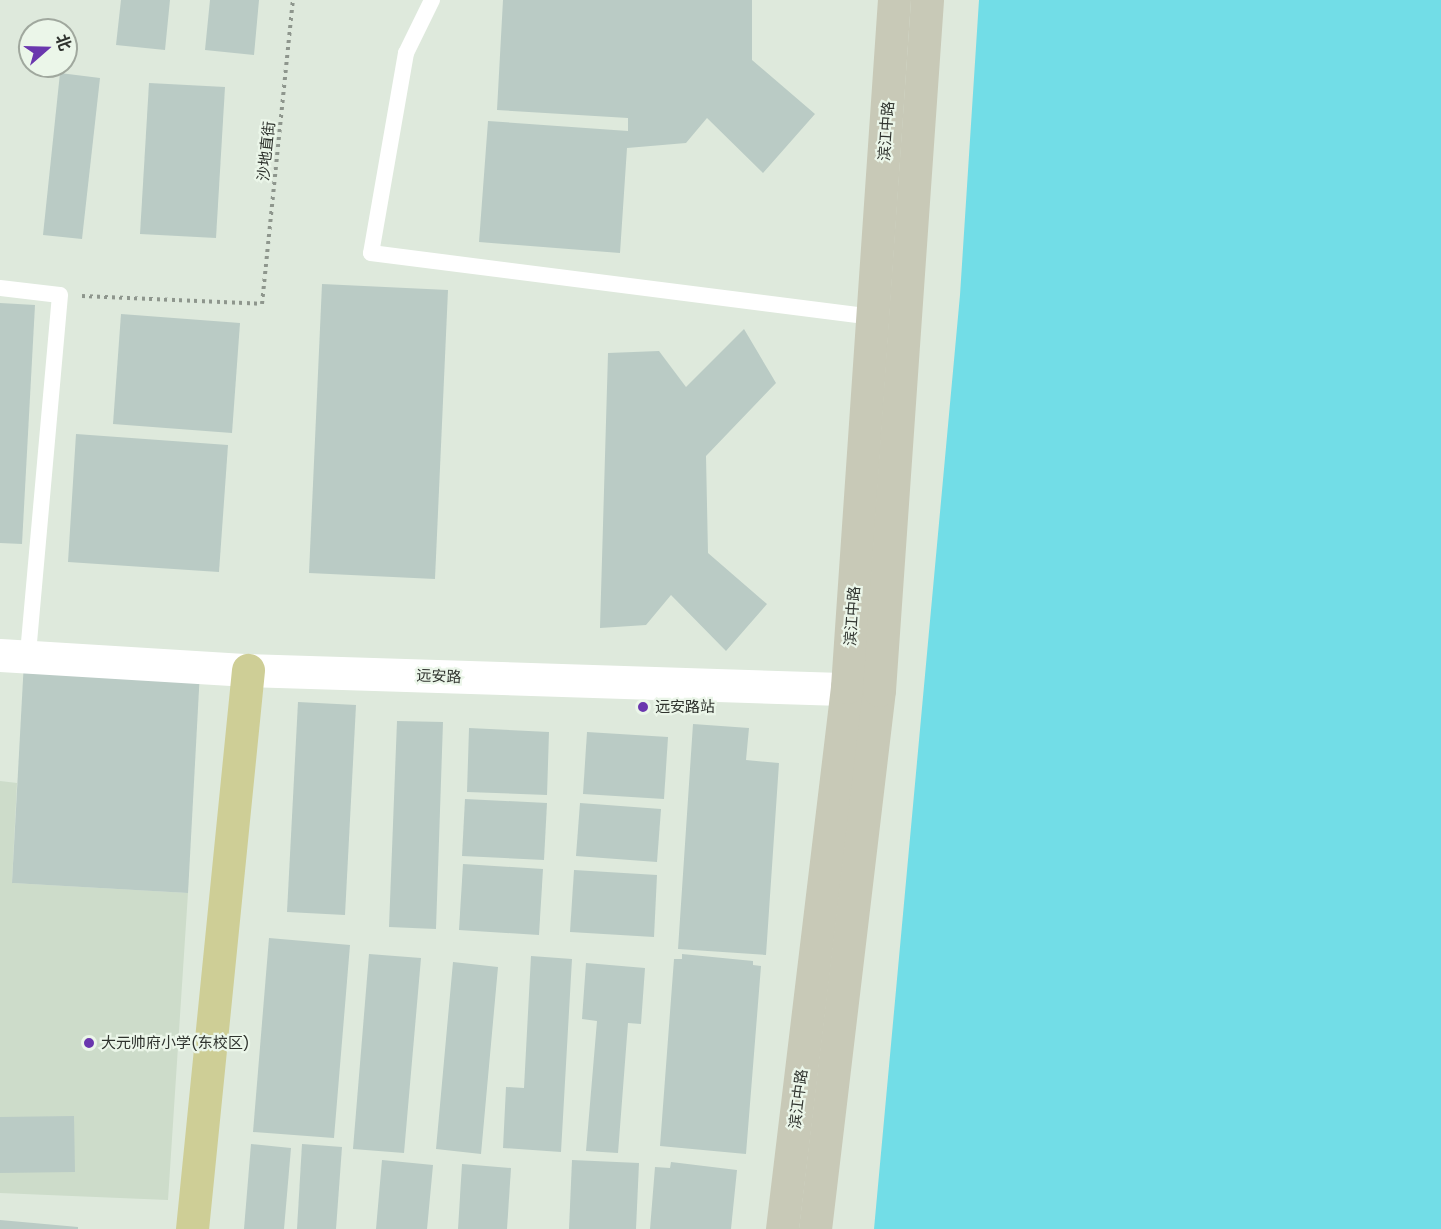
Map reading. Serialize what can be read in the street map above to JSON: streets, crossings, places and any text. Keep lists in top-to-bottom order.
{
  "streets": {
    "main road": ["滨江中路"],
    "street": ["远安路"],
    "path": ["沙地直街"]
  },
  "crossings": [
    ["滨江中路", "远安路"]
  ],
  "places": ["远安路站", "大元帅府小学(东校区)"],
  "north": "right"
}
